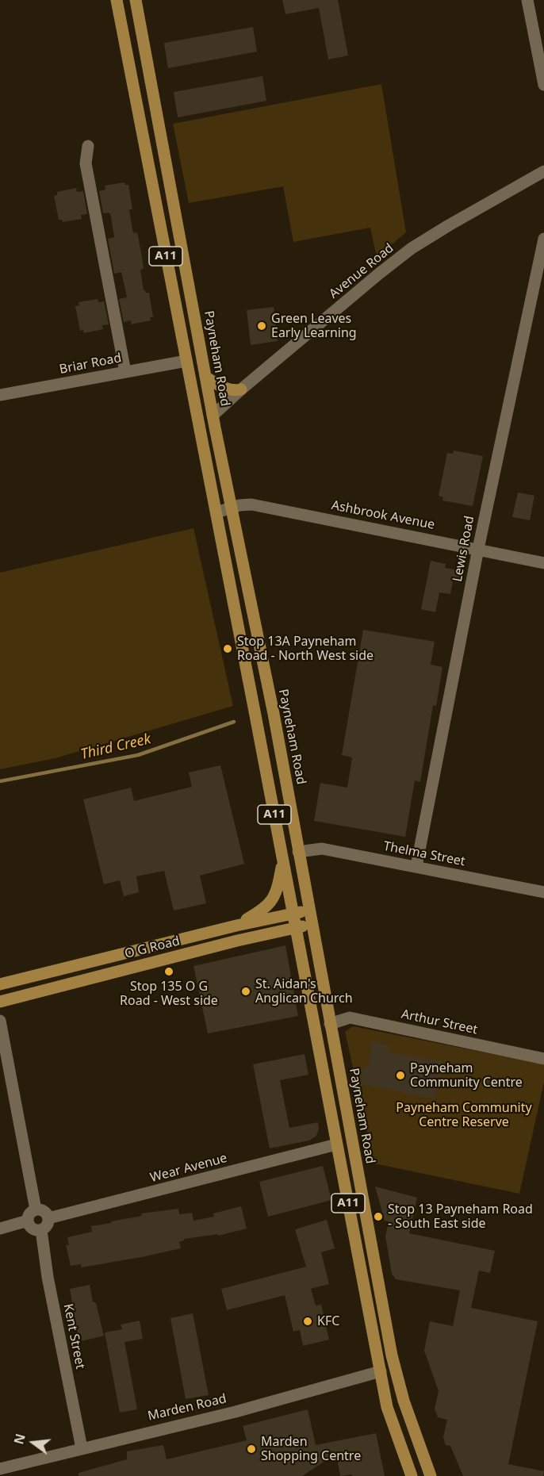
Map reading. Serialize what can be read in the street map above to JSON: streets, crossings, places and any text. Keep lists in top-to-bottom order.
{
  "streets": {
    "main road": ["A11", "Payneham Road", "O G Road"],
    "street": [
      "Avenue Road",
      "Briar Road",
      "Ashbrook Avenue",
      "Lewis Road",
      "Thelma Street",
      "Arthur Street",
      "Wear Avenue",
      "Kent Street",
      "Marden Road"
    ]
  },
  "crossings": [
    ["A11", "Briar Road"],
    ["A11", "Ashbrook Avenue"],
    ["A11", "O G Road"],
    ["A11", "Wear Avenue"],
    ["A11", "Marden Road"],
    ["Avenue Road", "Payneham Road"],
    ["Payneham Road", "Ashbrook Avenue"],
    ["Payneham Road", "Thelma Street"],
    ["Payneham Road", "O G Road"],
    ["Payneham Road", "Arthur Street"],
    ["Ashbrook Avenue", "Lewis Road"],
    ["Lewis Road", "Thelma Street"],
    ["Wear Avenue", "Kent Street"],
    ["Kent Street", "Marden Road"]
  ],
  "water": ["Third Creek"],
  "parks": ["Payneham Community Centre Reserve"],
  "places": [
    "Green Leaves Early Learning",
    "Stop 13A Payneham Road - North West side",
    "Stop 135 O G Road - West side",
    "St. Aidan's Anglican Church",
    "Payneham Community Centre",
    "Stop 13 Payneham Road - South East side",
    "KFC",
    "Marden Shopping Centre"
  ],
  "north": "left"
}
